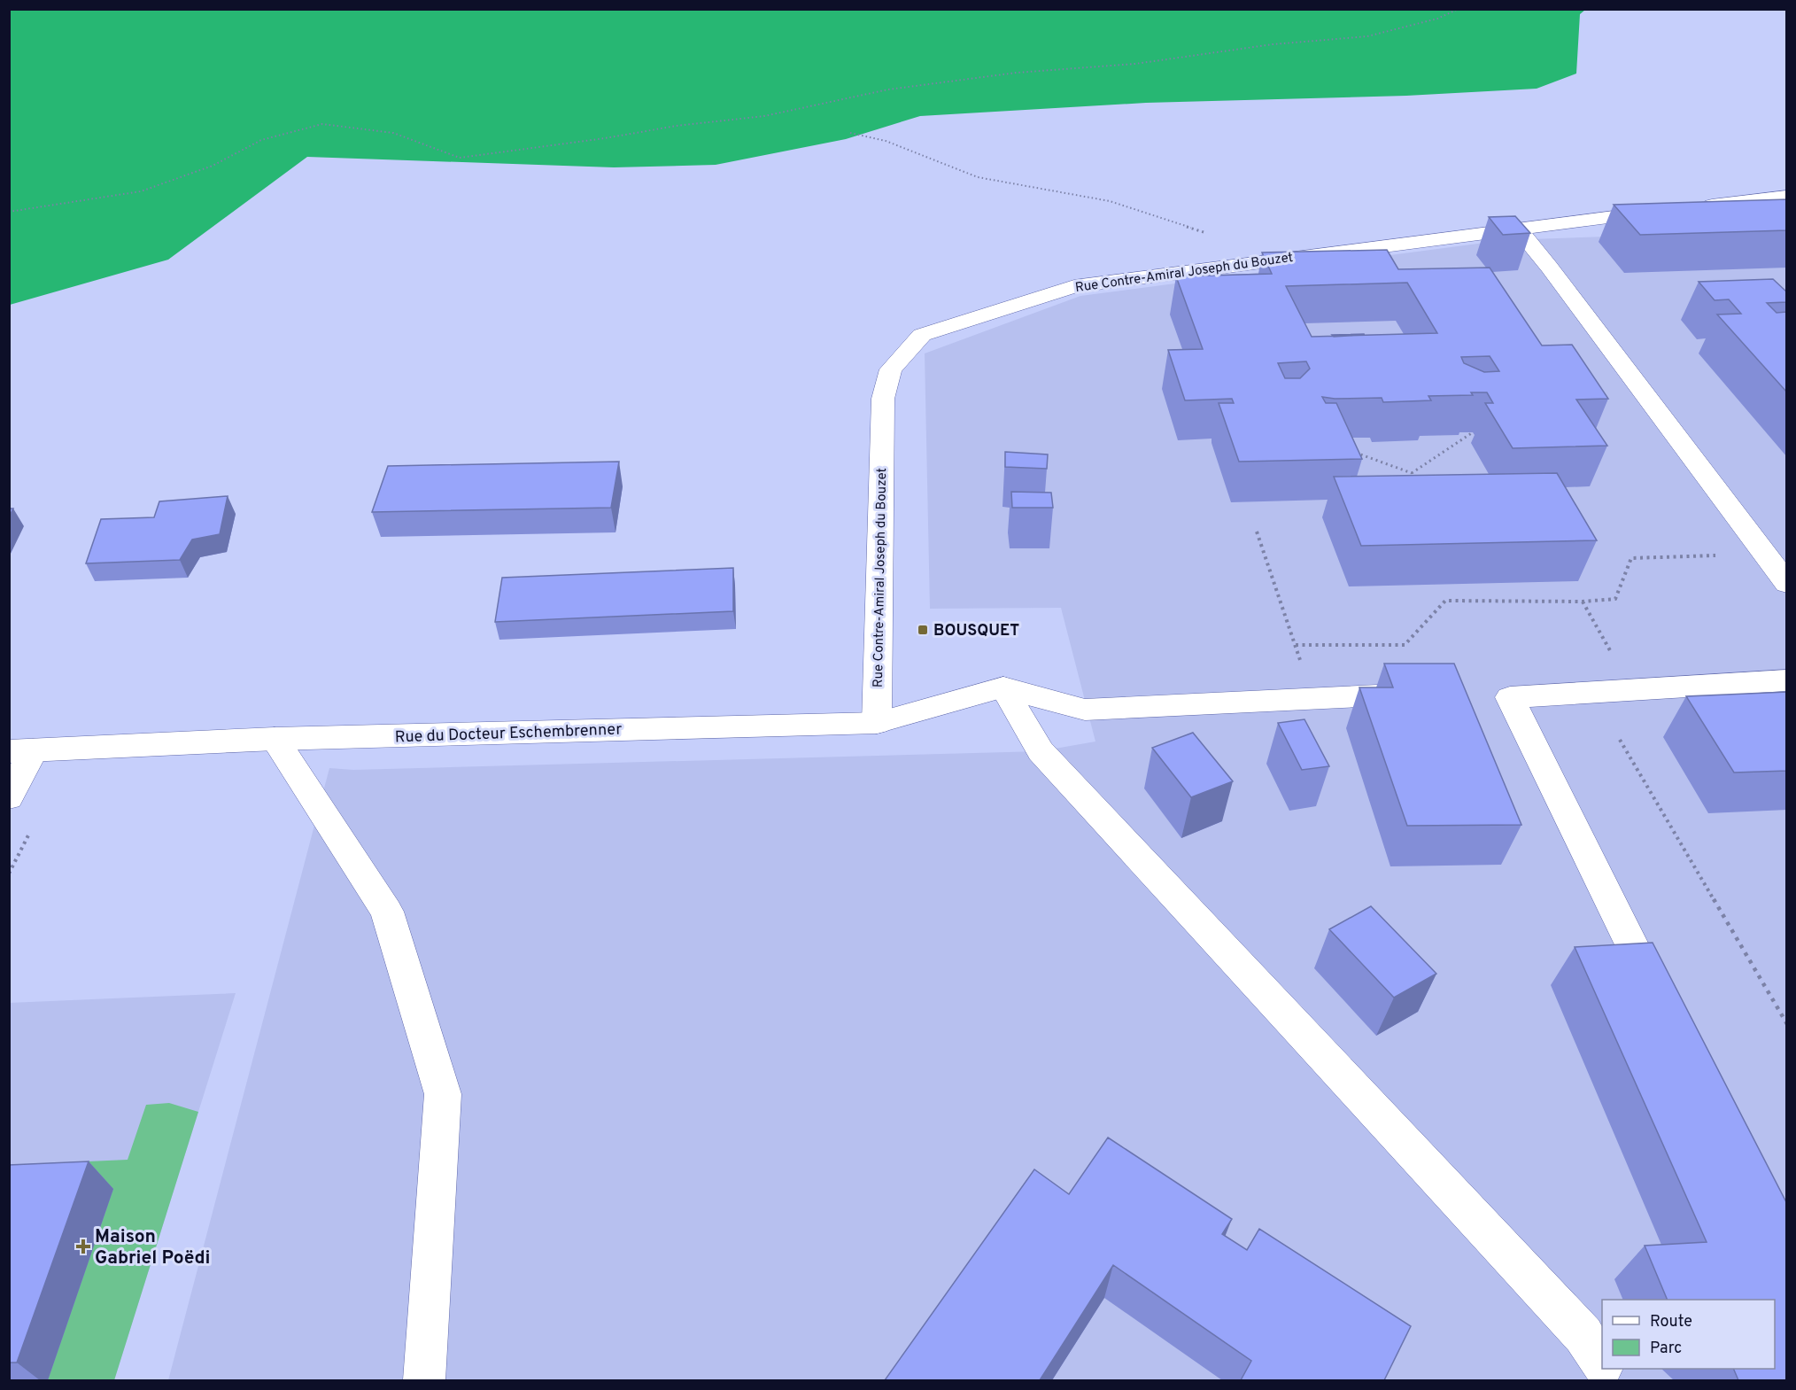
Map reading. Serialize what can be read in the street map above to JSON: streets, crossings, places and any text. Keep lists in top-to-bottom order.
{
  "streets": {
    "street": ["Rue Contre-Amiral Joseph du Bouzet", "Rue du Docteur Eschembrenner"]
  },
  "crossings": [
    ["Rue Contre-Amiral Joseph du Bouzet", "Rue du Docteur Eschembrenner"]
  ],
  "places": {
    "transit": ["BOUSQUET"],
    "health": ["Maison Gabriel Poëdi"]
  },
  "legend": ["Route", "Parc"]
}
